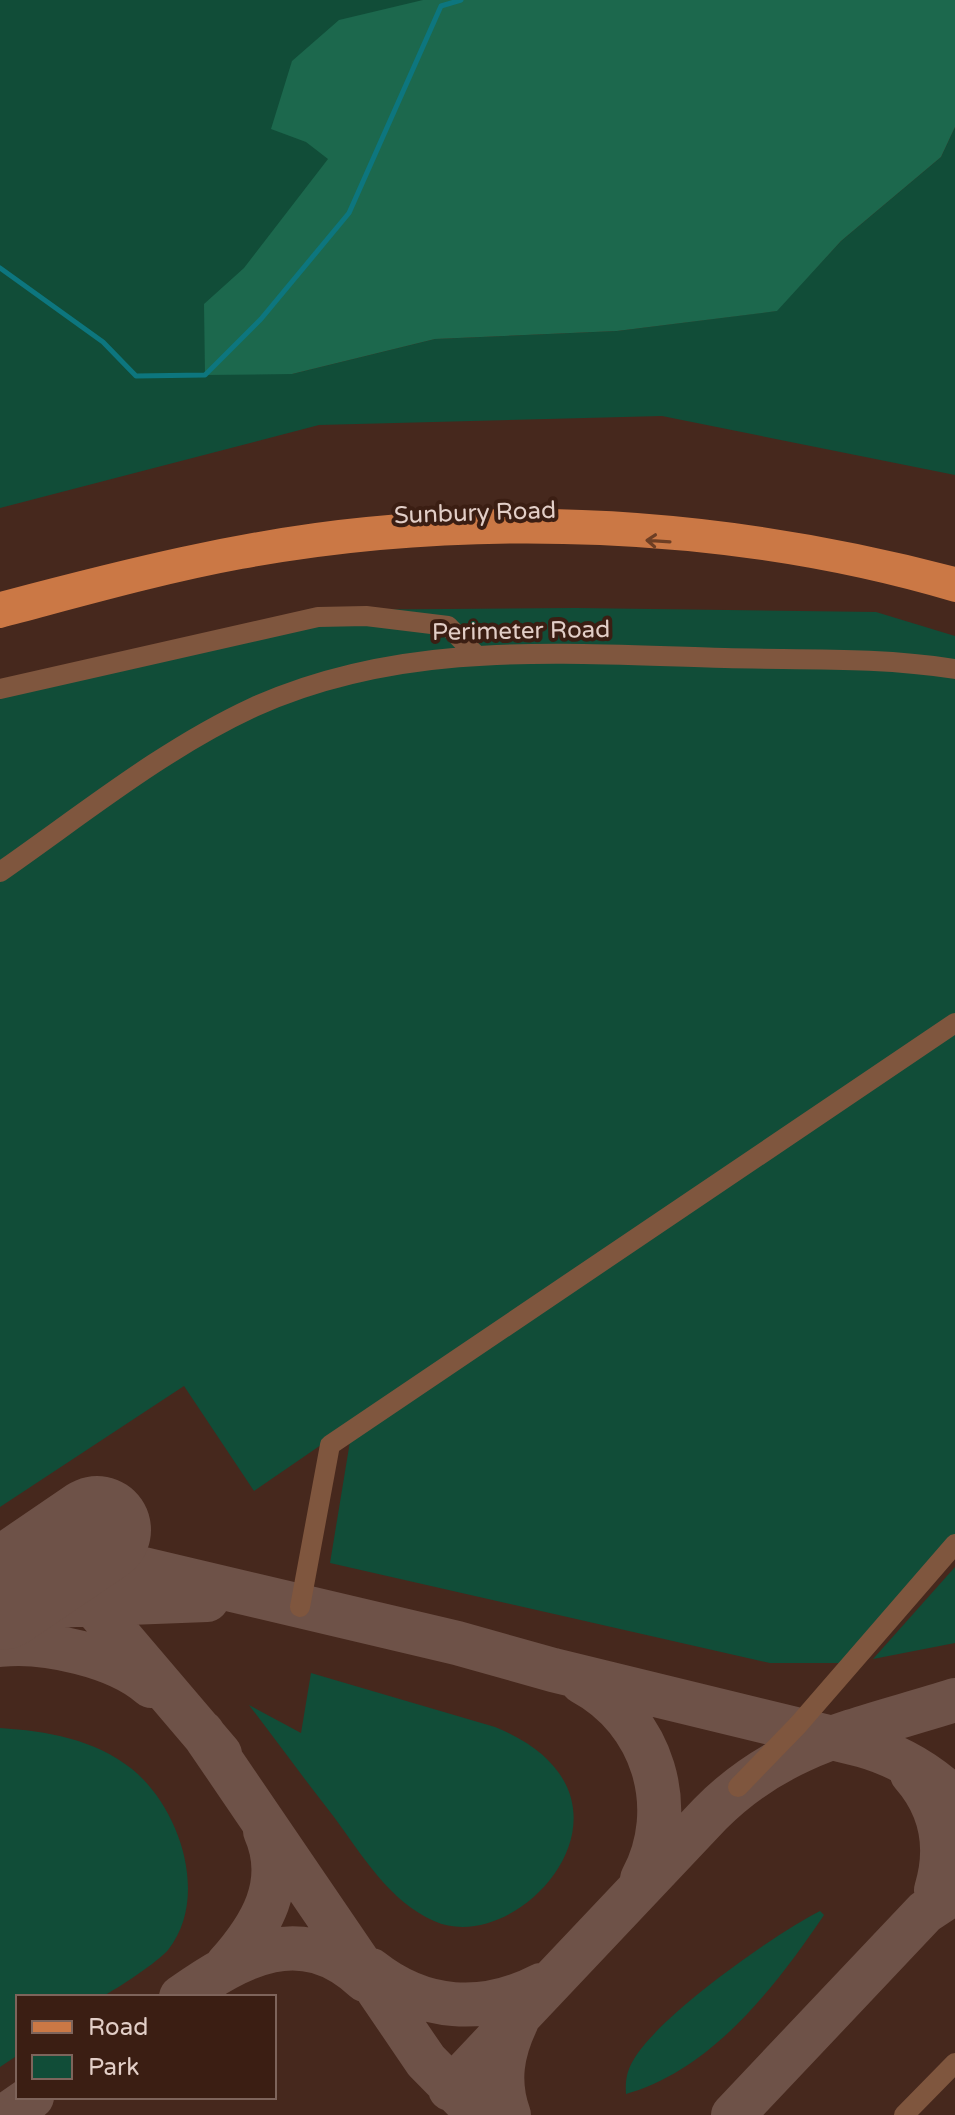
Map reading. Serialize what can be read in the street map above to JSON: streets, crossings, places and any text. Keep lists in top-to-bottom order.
{
  "streets": {
    "main road": ["Sunbury Road"],
    "lane": ["Perimeter Road"]
  },
  "legend": ["Road", "Park"]
}
